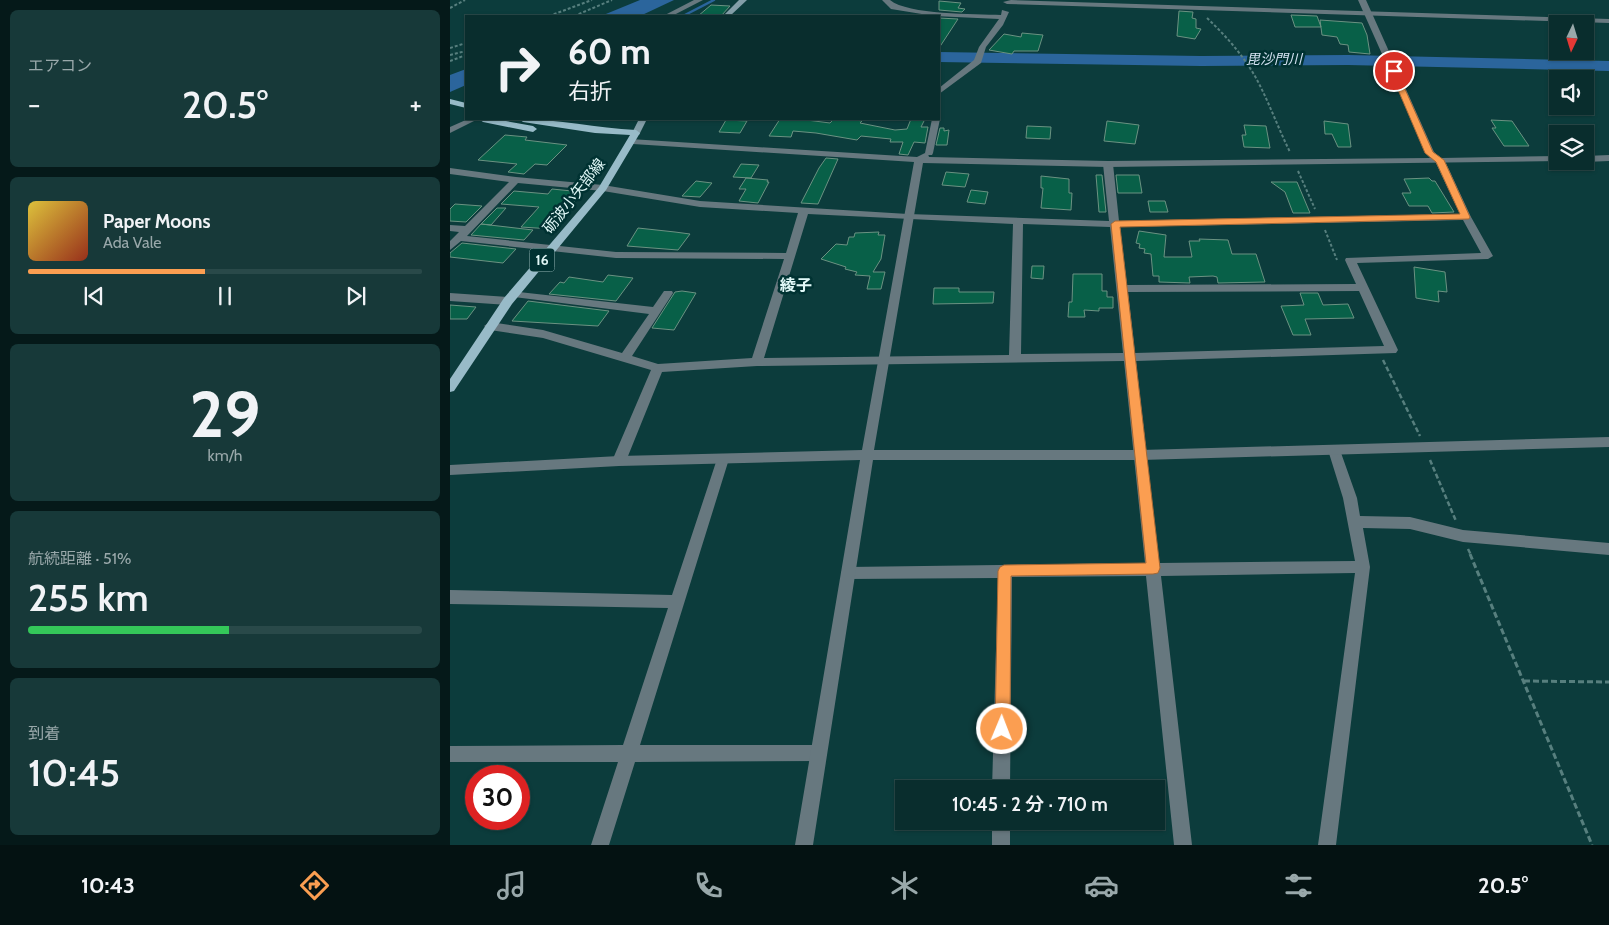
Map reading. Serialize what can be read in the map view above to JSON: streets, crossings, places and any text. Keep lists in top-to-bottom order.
{
  "streets": {
    "main road": ["砺波小矢部線", "16"]
  },
  "districts": ["綾子"],
  "water": ["毘沙門川"],
  "north": "bottom",
  "page": {
    "tile": [
      "エアコン",
      ["29", "km/h"],
      ["航続距離 · 51%", "255 km"],
      ["到着", "10:45"]
    ],
    "turn": ["60 m", "右折"],
    "heat": ["−", "20.5°", "+"],
    "song": ["Paper Moons", "Ada Vale"],
    "limit": "30",
    "trip": "10:45 · 2 分 · 710 m",
    "tabs": ["10:43", "20.5°"]
  }
}
